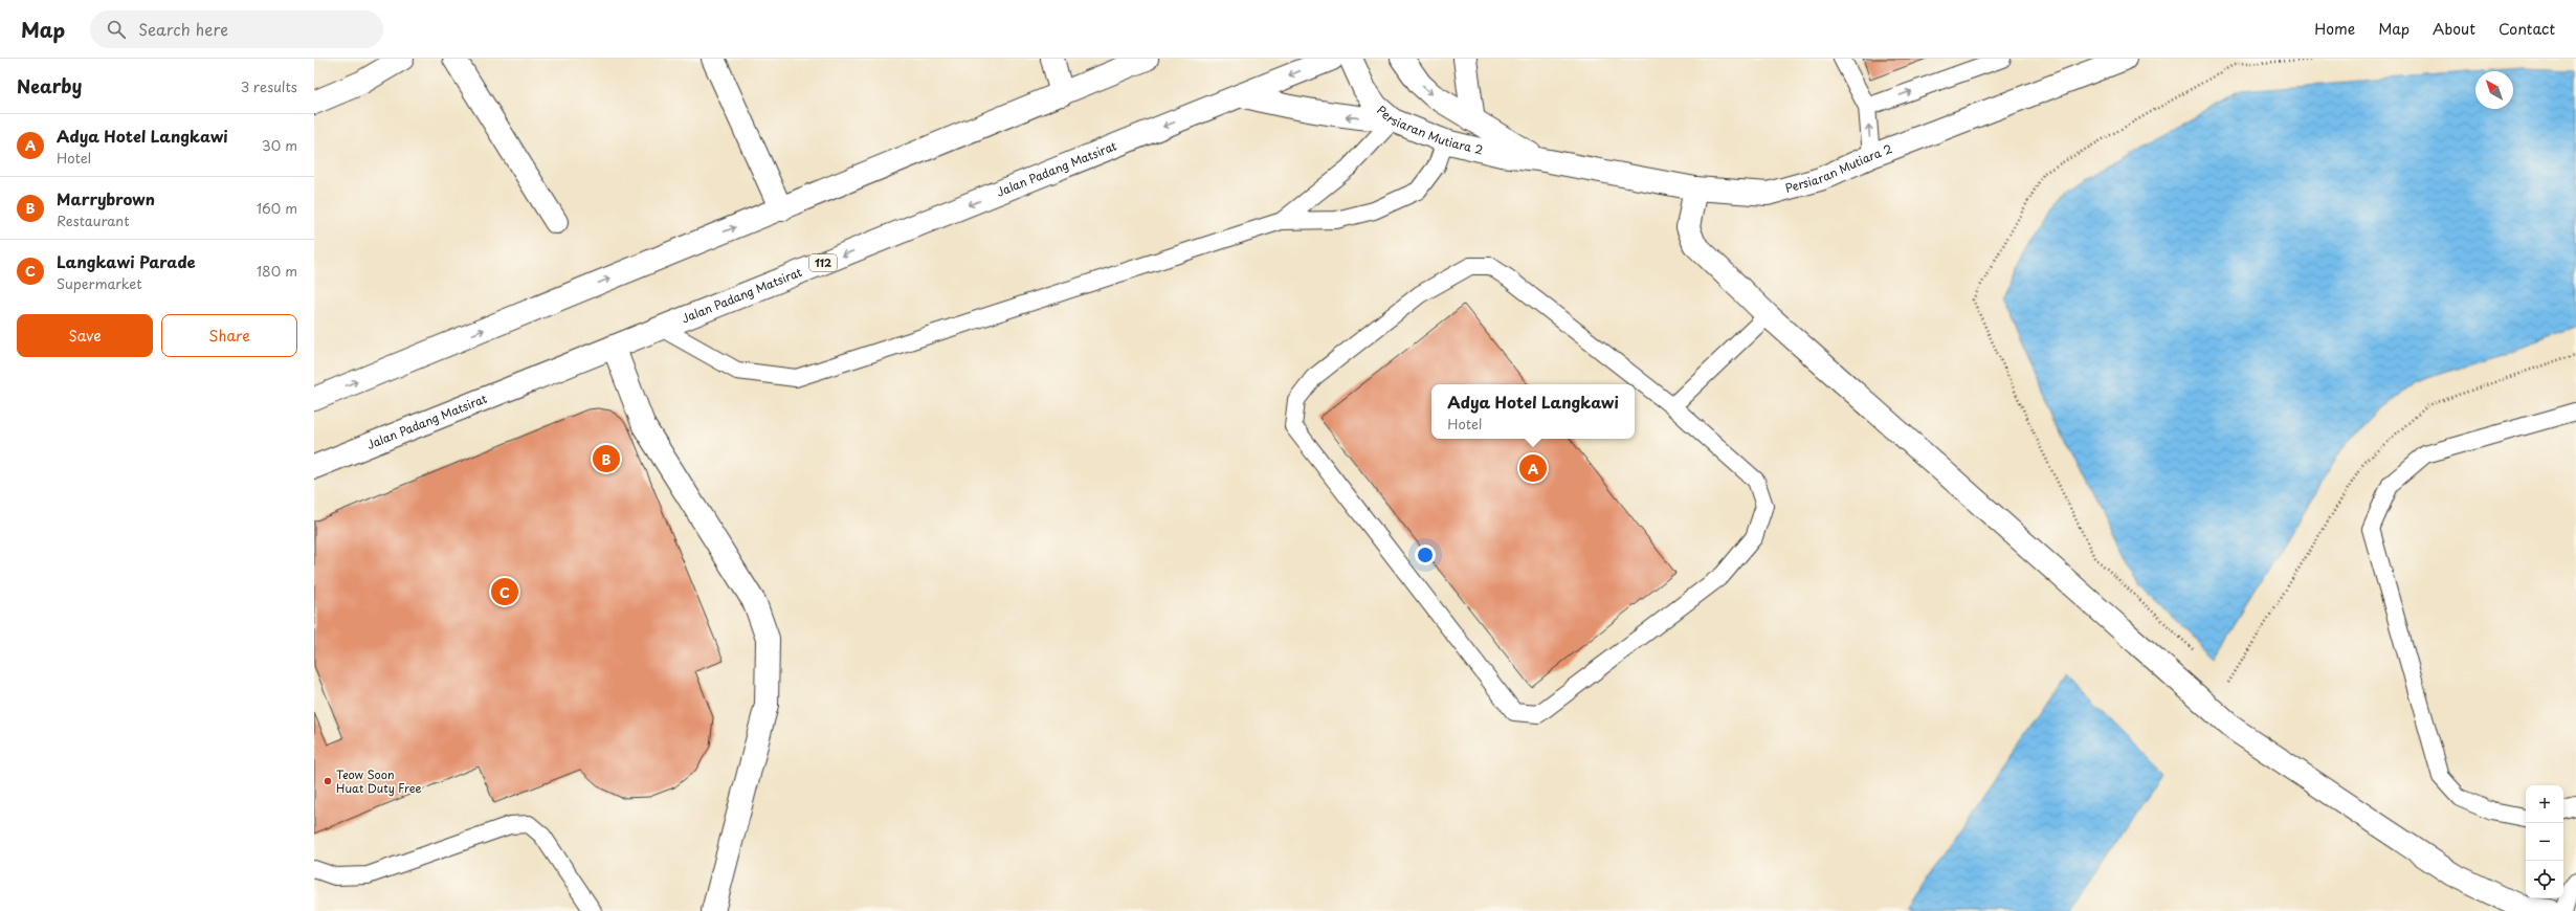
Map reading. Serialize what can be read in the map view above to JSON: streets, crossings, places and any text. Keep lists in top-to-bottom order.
{
  "streets": {
    "street": ["Persiaran Mutiara 2", "Jalan Padang Matsirat", "112"]
  },
  "places": ["Teow Soon Huat Duty Free"],
  "north": "top left",
  "page": {
    "header": "Map",
    "search": "Search here",
    "nav": [
      "Home",
      "Map",
      "About",
      "Contact"
    ],
    "heading": ["Nearby", "3 results"],
    "list": [
      {
        "mark": "A",
        "name": "Adya Hotel Langkawi",
        "note": "Hotel",
        "value": "30 m"
      },
      {
        "mark": "B",
        "name": "Marrybrown",
        "note": "Restaurant",
        "value": "160 m"
      },
      {
        "mark": "C",
        "name": "Langkawi Parade",
        "note": "Supermarket",
        "value": "180 m"
      }
    ],
    "buttons": ["Save", "Share"],
    "popup": ["Adya Hotel Langkawi", "Hotel"],
    "pins": ["B", "A", "C"],
    "map_buttons": ["+", "−"]
  }
}
